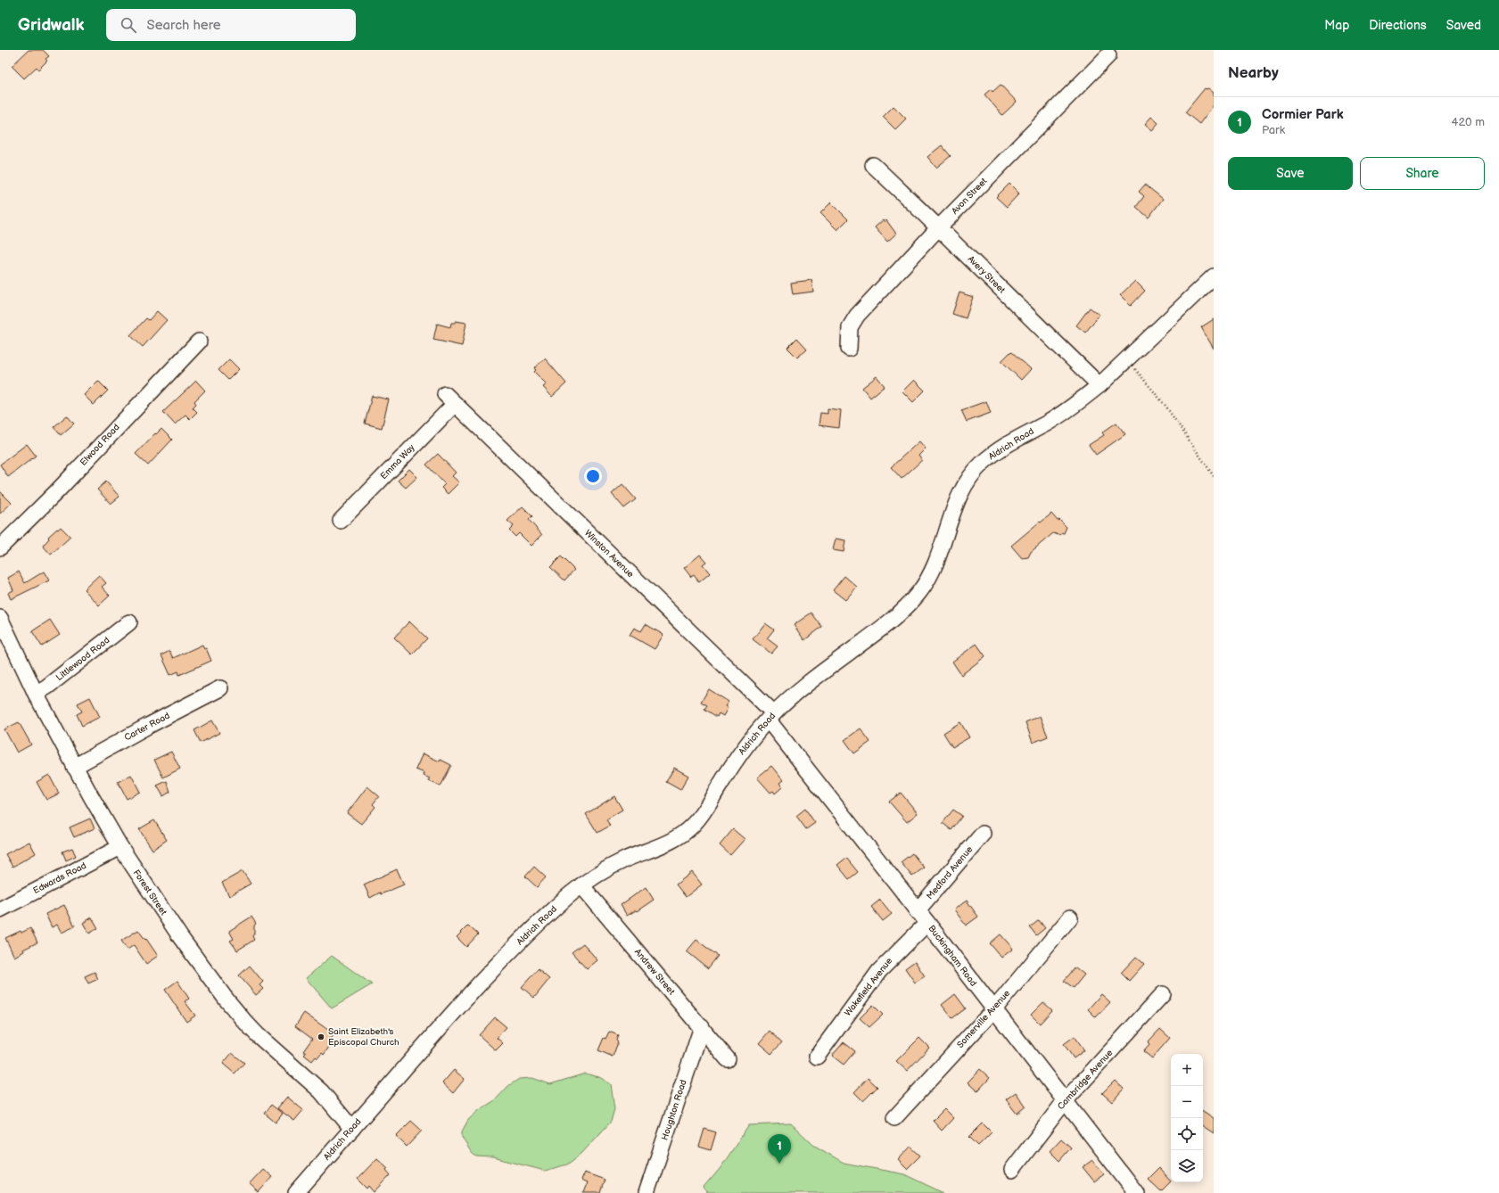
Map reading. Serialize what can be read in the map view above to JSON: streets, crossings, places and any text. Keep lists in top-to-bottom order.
{
  "streets": {
    "street": [
      "Avon Street",
      "Avery Street",
      "Aldrich Road",
      "Elwood Road",
      "Emma Way",
      "Winston Avenue",
      "Littlewood Road",
      "Carter Road",
      "Medford Avenue",
      "Edwards Road",
      "Forest Street",
      "Buckingham Road",
      "Andrew Street",
      "Wakefield Avenue",
      "Somerville Avenue",
      "Cambridge Avenue",
      "Houghton Road"
    ]
  },
  "crossings": [
    ["Avon Street", "Avery Street"],
    ["Avery Street", "Aldrich Road"],
    ["Aldrich Road", "Winston Avenue"],
    ["Aldrich Road", "Forest Street"],
    ["Aldrich Road", "Buckingham Road"],
    ["Aldrich Road", "Andrew Street"],
    ["Emma Way", "Winston Avenue"],
    ["Winston Avenue", "Buckingham Road"],
    ["Littlewood Road", "Forest Street"],
    ["Carter Road", "Forest Street"],
    ["Medford Avenue", "Buckingham Road"],
    ["Edwards Road", "Forest Street"],
    ["Buckingham Road", "Wakefield Avenue"],
    ["Buckingham Road", "Somerville Avenue"],
    ["Buckingham Road", "Cambridge Avenue"],
    ["Andrew Street", "Houghton Road"]
  ],
  "places": ["Saint Elizabeth's Episcopal Church"],
  "page": {
    "header": "Gridwalk",
    "search": "Search here",
    "nav": ["Map", "Directions", "Saved"],
    "heading": "Nearby",
    "list": [
      {
        "mark": "1",
        "name": "Cormier Park",
        "note": "Park",
        "value": "420 m"
      }
    ],
    "buttons": ["Save", "Share"],
    "map_buttons": ["+", "−"],
    "pins": "1"
  }
}
